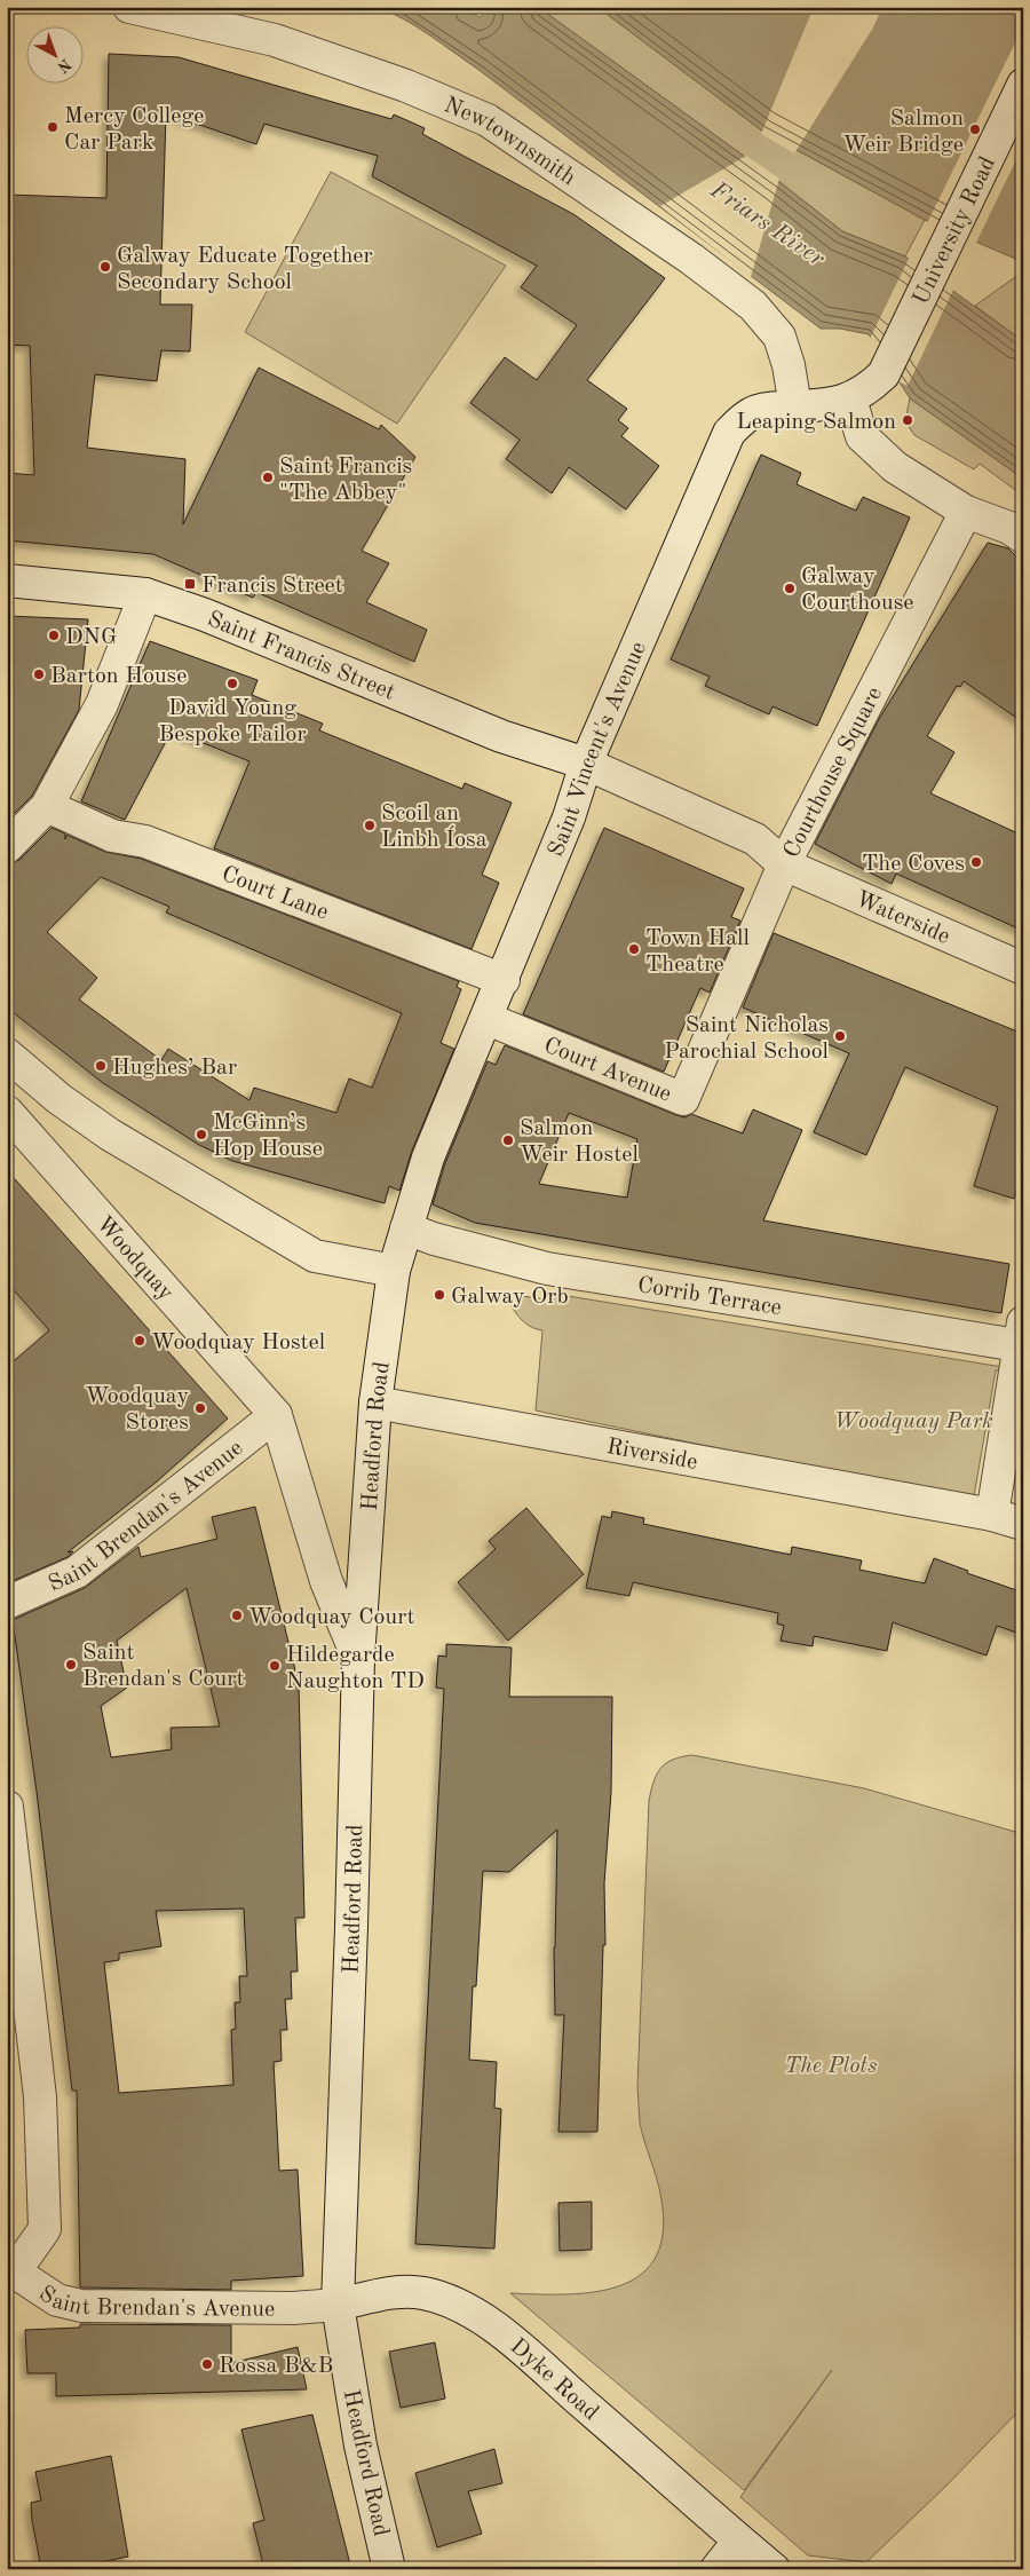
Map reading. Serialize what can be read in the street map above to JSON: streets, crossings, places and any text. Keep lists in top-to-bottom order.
{
  "streets": {
    "street": [
      "Newtownsmith",
      "University Road",
      "Saint Francis Street",
      "Saint Vincent's Avenue",
      "Courthouse Square",
      "Court Lane",
      "Waterside",
      "Court Avenue",
      "Woodquay",
      "Corrib Terrace",
      "Headford Road",
      "Riverside",
      "Saint Brendan's Avenue",
      "Dyke Road"
    ]
  },
  "crossings": [
    ["Newtownsmith", "Saint Vincent's Avenue"],
    ["University Road", "Saint Vincent's Avenue"],
    ["Saint Francis Street", "Saint Vincent's Avenue"],
    ["Saint Francis Street", "Courthouse Square"],
    ["Saint Vincent's Avenue", "Courthouse Square"],
    ["Saint Vincent's Avenue", "Court Lane"],
    ["Saint Vincent's Avenue", "Court Avenue"],
    ["Saint Vincent's Avenue", "Corrib Terrace"],
    ["Saint Vincent's Avenue", "Headford Road"],
    ["Courthouse Square", "Waterside"],
    ["Courthouse Square", "Court Avenue"],
    ["Waterside", "Court Avenue"],
    ["Woodquay", "Headford Road"],
    ["Woodquay", "Saint Brendan's Avenue"],
    ["Corrib Terrace", "Headford Road"],
    ["Headford Road", "Riverside"],
    ["Headford Road", "Saint Brendan's Avenue"],
    ["Headford Road", "Dyke Road"],
    ["Saint Brendan's Avenue", "Dyke Road"]
  ],
  "water": ["Friars River"],
  "parks": ["Woodquay Park", "The Plots"],
  "places": {
    "other": [
      "Mercy College Car Park",
      "Salmon Weir Bridge",
      "Galway Educate Together Secondary School",
      "Leaping Salmon",
      "Saint Francis \"The Abbey\"",
      "Galway Courthouse",
      "DNG",
      "Barton House",
      "David Young Bespoke Tailor",
      "Scoil an Linbh Íosa",
      "The Coves",
      "Town Hall Theatre",
      "Saint Nicholas Parochial School",
      "Hughes’ Bar",
      "McGinn’s Hop House",
      "Salmon Weir Hostel",
      "Galway Orb",
      "Woodquay Hostel",
      "Woodquay Stores",
      "Woodquay Court",
      "Saint Brendan's Court",
      "Hildegarde Naughton TD",
      "Rossa B&B"
    ],
    "transit": ["Francis Street"]
  },
  "north": "bottom right"
}
